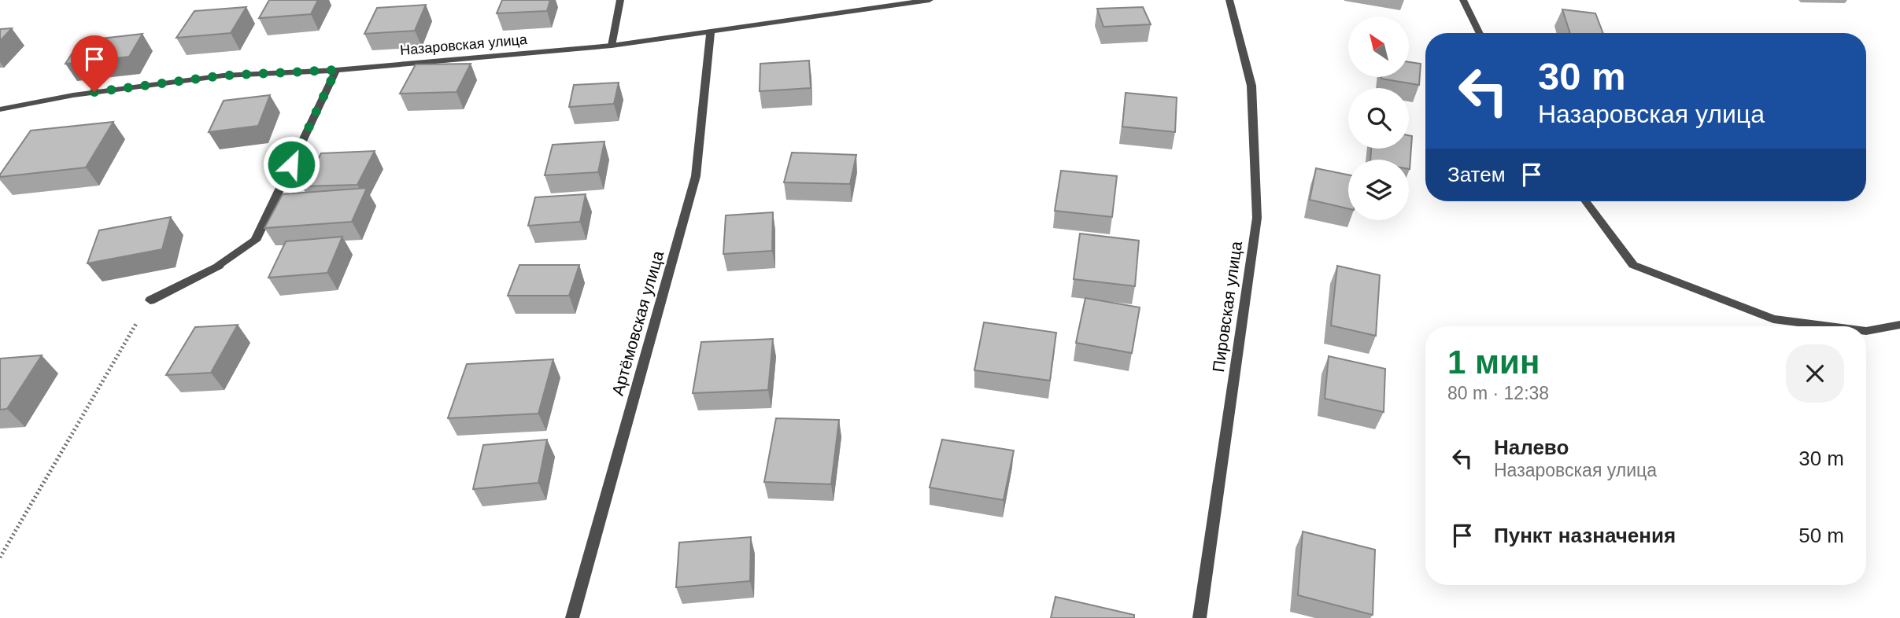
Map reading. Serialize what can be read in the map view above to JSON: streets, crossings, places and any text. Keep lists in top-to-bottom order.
{
  "streets": {
    "street": ["Назаровская улица", "Пировская улица", "Артёмовская улица"]
  },
  "crossings": [
    ["Назаровская улица", "Артёмовская улица"]
  ],
  "north": "top left",
  "page": {
    "turn": ["30 m", "Назаровская улица"],
    "then": "Затем",
    "heading": ["1 мин", "80 m · 12:38"],
    "list": [
      {
        "name": "Налево",
        "note": "Назаровская улица",
        "value": "30 m"
      },
      {
        "name": "Пункт назначения",
        "value": "50 m"
      }
    ]
  }
}
